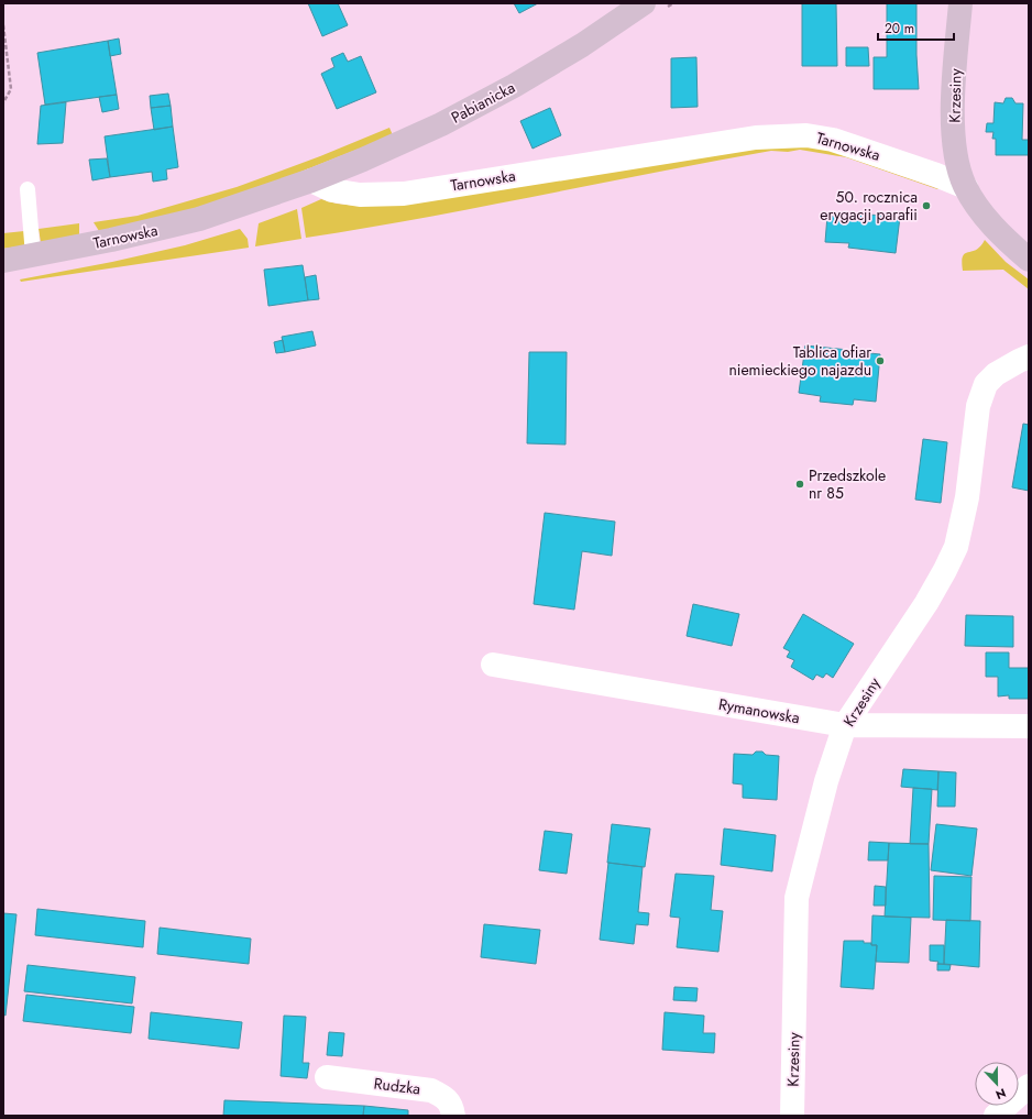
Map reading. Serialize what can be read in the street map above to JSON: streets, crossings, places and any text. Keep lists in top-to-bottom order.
{
  "streets": {
    "street": [
      "Krzesiny",
      "Pabianicka",
      "Tarnowska",
      "Rymanowska",
      "Rudzka"
    ]
  },
  "crossings": [
    ["Krzesiny", "Tarnowska"],
    ["Krzesiny", "Rymanowska"],
    ["Pabianicka", "Tarnowska"]
  ],
  "places": ["50. rocznica erygacji parafii", "Tablica ofiar niemieckiego najazdu", "Przedszkole nr 85"],
  "scale_bar": "20 m",
  "north": "bottom"
}
